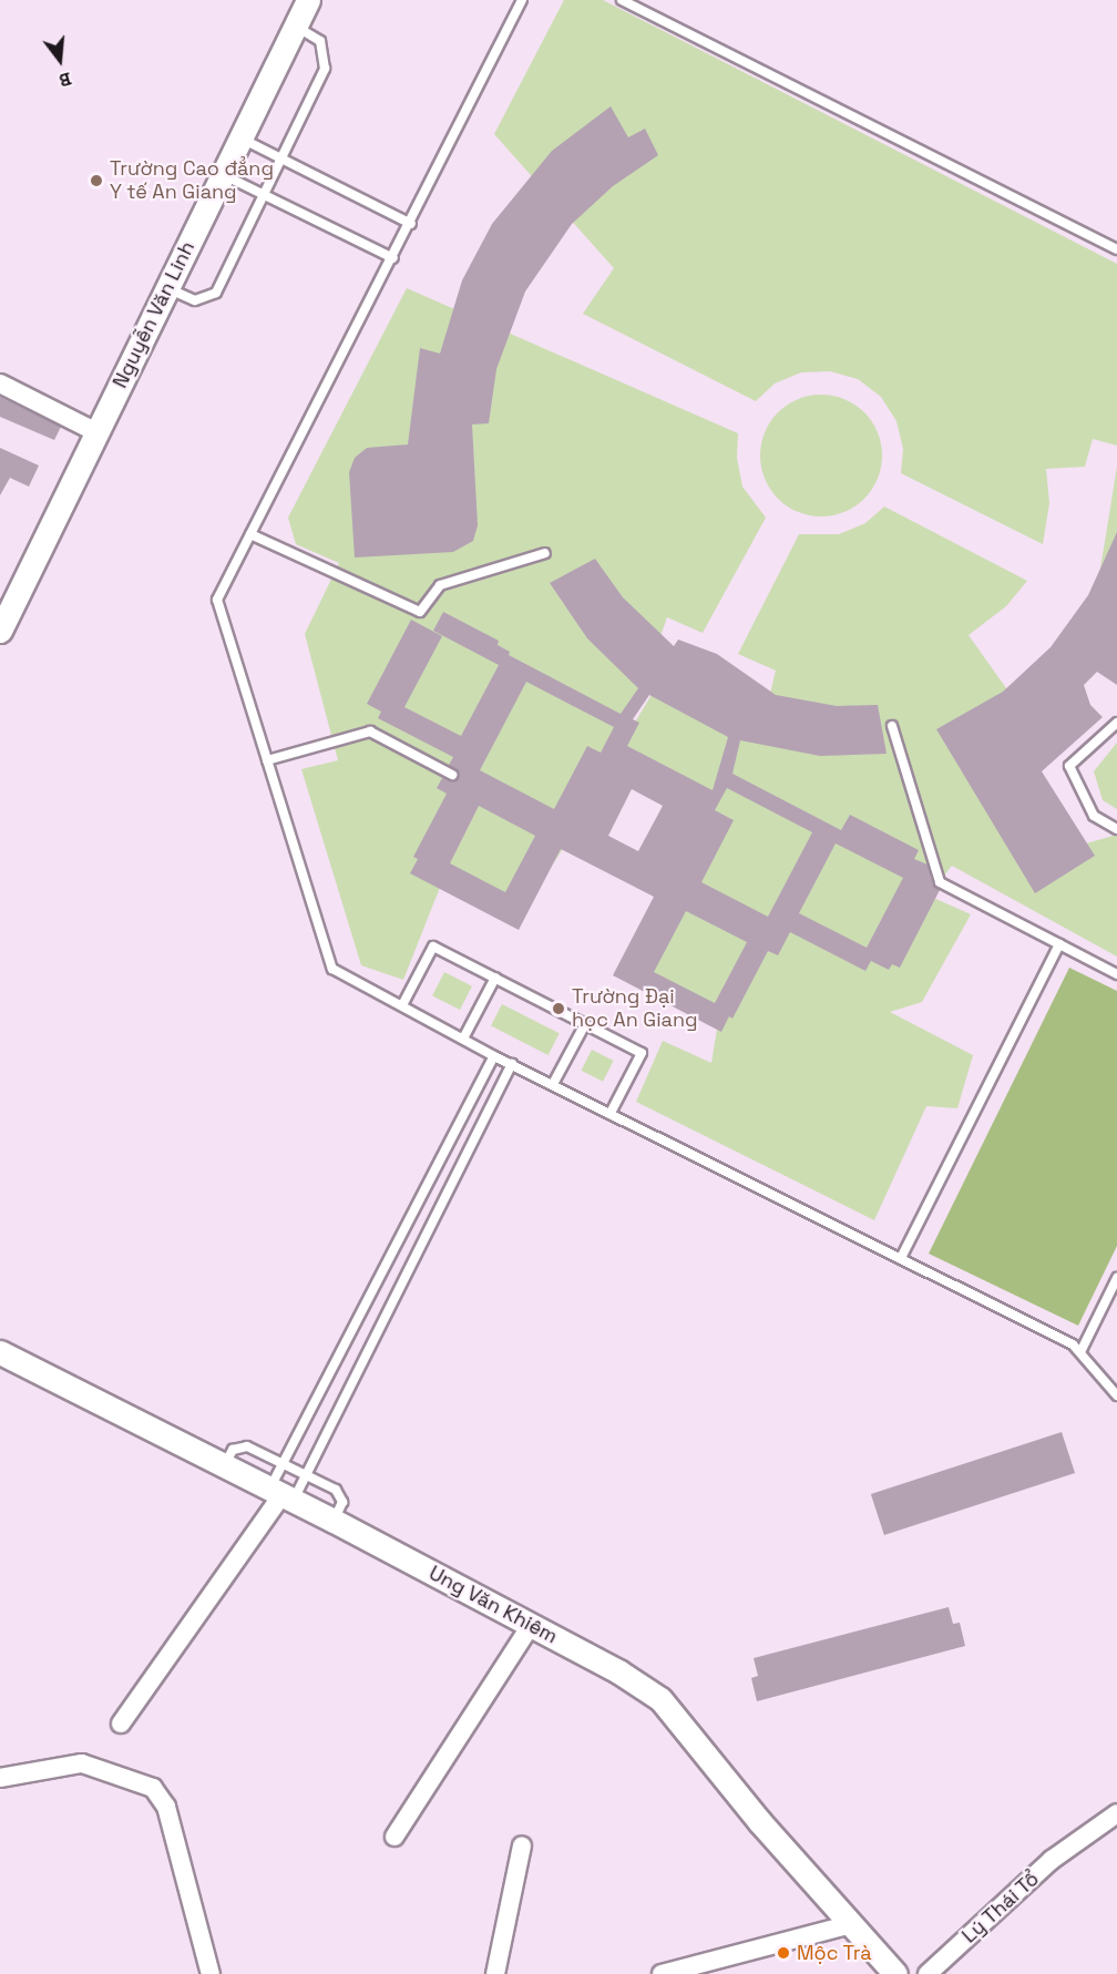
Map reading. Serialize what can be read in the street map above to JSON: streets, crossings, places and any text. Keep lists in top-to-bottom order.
{
  "streets": {
    "street": ["Nguyễn Văn Linh", "Ung Văn Khiêm", "Lý Thái Tổ"]
  },
  "places": ["Trường Cao đẳng Y tế An Giang", "Trường Đại học An Giang", "Mộc Trà"],
  "north": "bottom"
}
